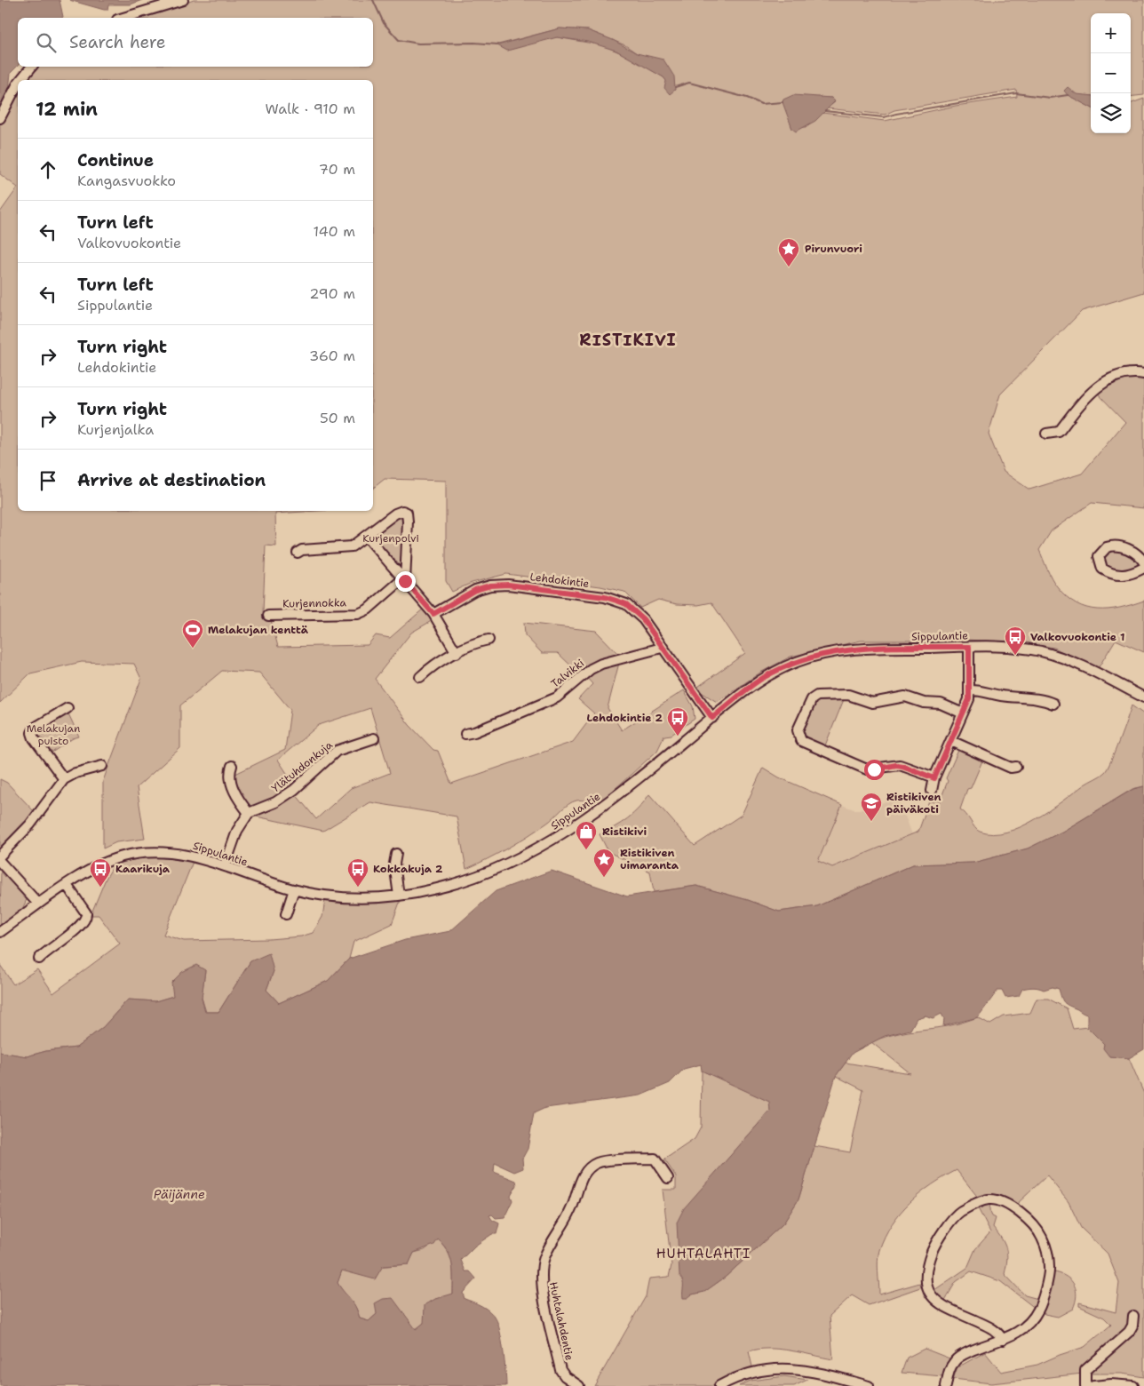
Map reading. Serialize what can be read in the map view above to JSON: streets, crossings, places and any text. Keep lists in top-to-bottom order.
{
  "streets": {
    "street": [
      "Lehdokintie",
      "Kurjennokka",
      "Sippulantie",
      "Talvikki",
      "Ylätuhdonkuja",
      "Huhtalahdentie"
    ]
  },
  "crossings": [
    ["Lehdokintie", "Sippulantie"],
    ["Lehdokintie", "Talvikki"]
  ],
  "districts": ["RISTIKIVI", "HUHTALAHTI"],
  "water": ["Päijänne"],
  "parks": ["Kurjenpolvi", "Melakujan puisto"],
  "places": {
    "place": ["Pirunvuori", "Ristikiven uimaranta"],
    "sports": ["Melakujan kenttä"],
    "bus stop": [
      "Valkovuokontie 1",
      "Lehdokintie 2",
      "Kaarikuja",
      "Kokkakuja 2"
    ],
    "school or university": ["Ristikiven päiväkoti"],
    "shop": ["Ristikivi"]
  },
  "page": {
    "map_buttons": ["+", "−"],
    "search": "Search here",
    "heading": ["12 min", "Walk · 910 m"],
    "list": [
      ["Continue", "Kangasvuokko", "70 m"],
      ["Turn left", "Valkovuokontie", "140 m"],
      ["Turn left", "Sippulantie", "290 m"],
      ["Turn right", "Lehdokintie", "360 m"],
      ["Turn right", "Kurjenjalka", "50 m"],
      "Arrive at destination"
    ]
  }
}
